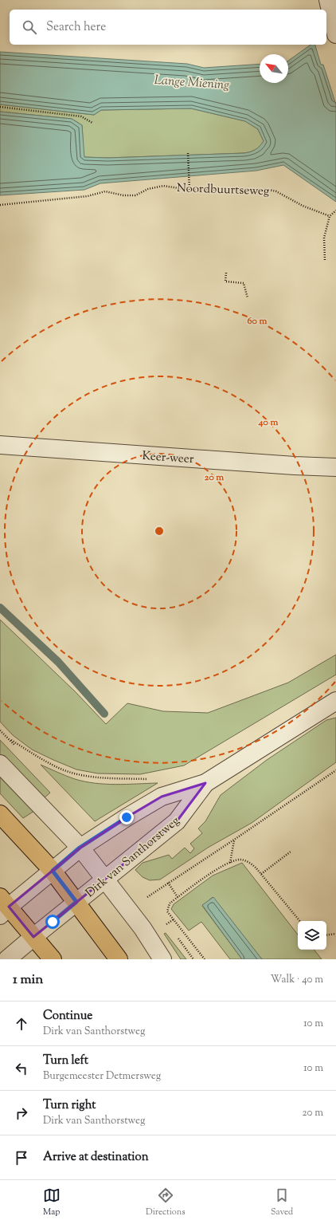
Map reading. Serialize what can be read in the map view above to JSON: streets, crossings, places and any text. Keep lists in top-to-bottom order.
{
  "streets": {
    "street": ["Keer-weer", "Dirk van Santhorstweg"],
    "path": ["Noordbuurtseweg"]
  },
  "water": ["Lange Miening"],
  "north": "top left",
  "page": {
    "search": "Search here",
    "heading": ["1 min", "Walk · 40 m"],
    "list": [
      ["Continue", "Dirk van Santhorstweg", "10 m"],
      ["Turn left", "Burgemeester Detmersweg", "10 m"],
      ["Turn right", "Dirk van Santhorstweg", "20 m"],
      "Arrive at destination"
    ],
    "nav": ["Map", "Directions", "Saved"]
  },
  "rings": ["60 m", "40 m", "20 m"]
}
